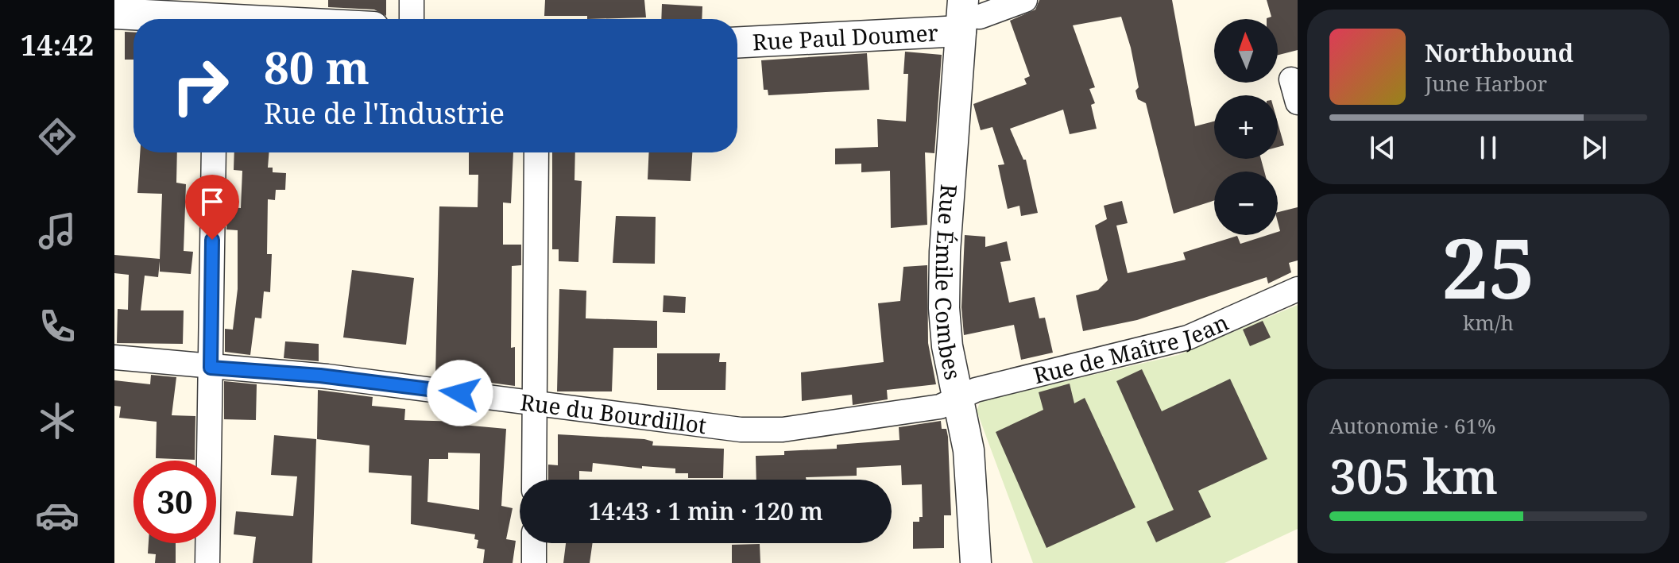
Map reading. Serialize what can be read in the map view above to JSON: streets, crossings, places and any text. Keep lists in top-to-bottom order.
{
  "streets": {
    "street": [
      "Rue Paul Doumer",
      "Rue Émile Combes",
      "Rue de Maître Jean",
      "Rue du Bourdillot"
    ]
  },
  "crossings": [
    ["Rue Paul Doumer", "Rue Émile Combes"],
    ["Rue Émile Combes", "Rue de Maître Jean"],
    ["Rue Émile Combes", "Rue du Bourdillot"],
    ["Rue de Maître Jean", "Rue du Bourdillot"]
  ],
  "north": "top",
  "page": {
    "tabs": "14:42",
    "map_buttons": ["+", "−"],
    "turn": ["80 m", "Rue de l'Industrie"],
    "song": ["Northbound", "June Harbor"],
    "tile": [
      ["25", "km/h"],
      ["Autonomie · 61%", "305 km"]
    ],
    "limit": "30",
    "trip": "14:43 · 1 min · 120 m"
  }
}
